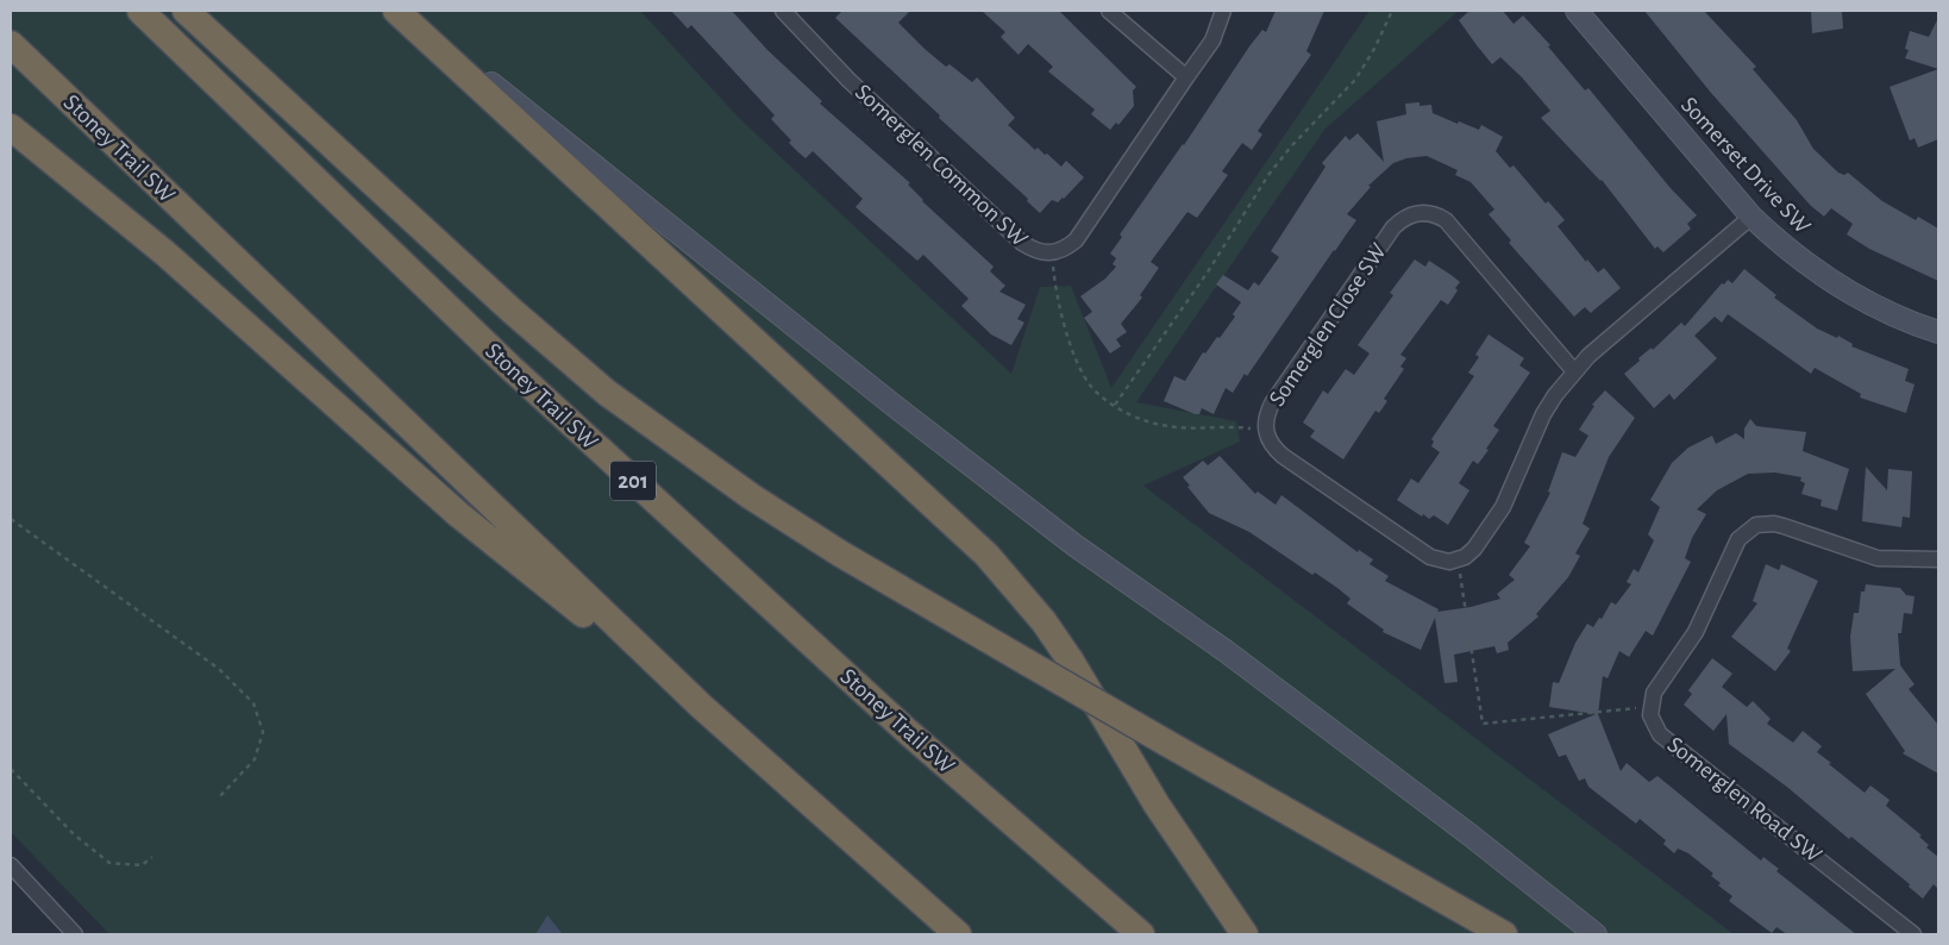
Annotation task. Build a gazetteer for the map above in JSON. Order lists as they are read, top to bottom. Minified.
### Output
{"streets":{"highway":["Stoney Trail SW","201"],"main road":["Somerset Drive SW"],"street":["Somerglen Common SW","Somerglen Close SW","Somerglen Road SW"]}}
